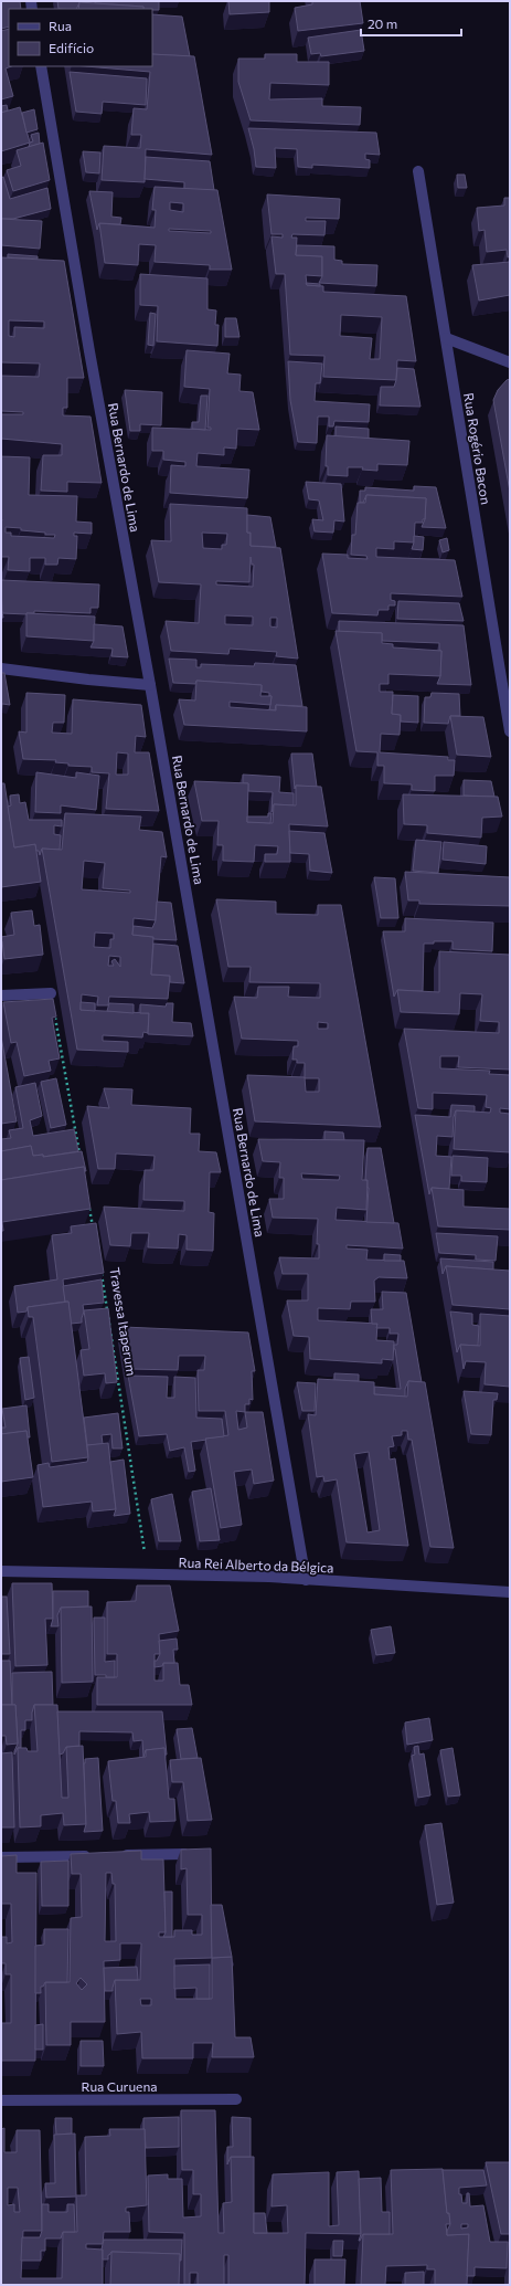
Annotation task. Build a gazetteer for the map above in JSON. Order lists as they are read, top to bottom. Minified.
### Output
{"streets":{"street":["Rua Rogério Bacon","Rua Bernardo de Lima","Rua Rei Alberto da Bélgica","Rua Curuena"],"path":["Travessa Itaperum"]},"crossings":[["Rua Bernardo de Lima","Rua Rei Alberto da Bélgica"],["Travessa Itaperum","Rua Rei Alberto da Bélgica"]],"legend":["Rua","Edifício"],"scale_bar":"20 m"}
